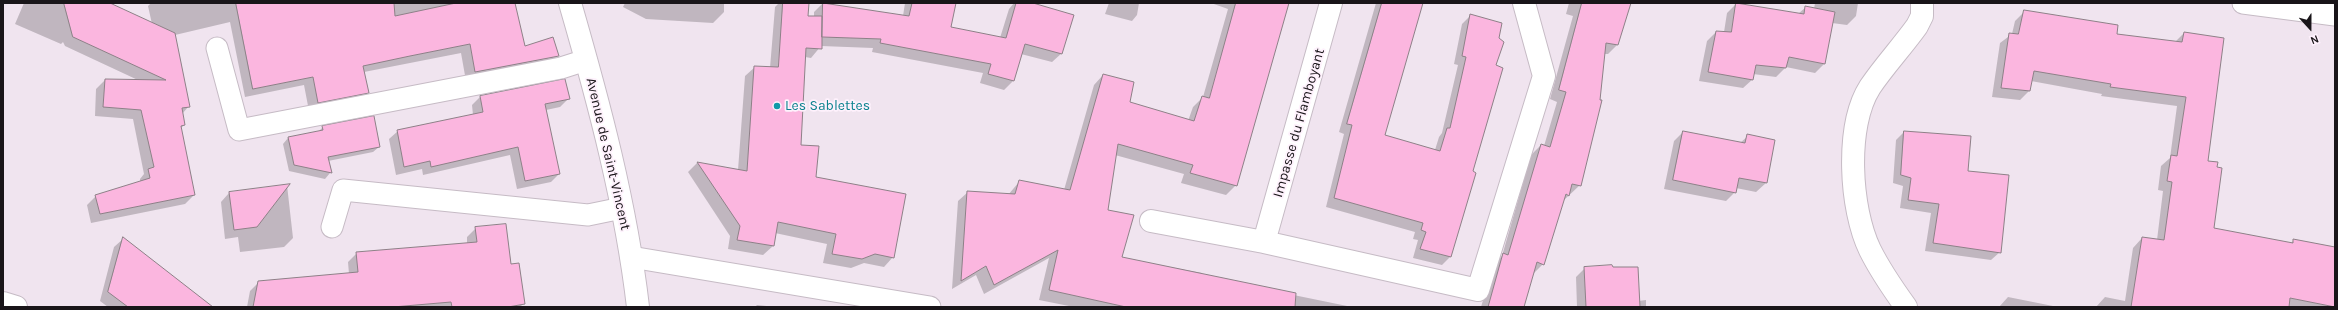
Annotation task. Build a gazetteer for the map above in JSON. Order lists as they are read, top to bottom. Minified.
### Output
{"streets":{"street":["Impasse du Flamboyant","Avenue de Saint-Vincent"]},"places":["Les Sablettes"],"north":"bottom"}
